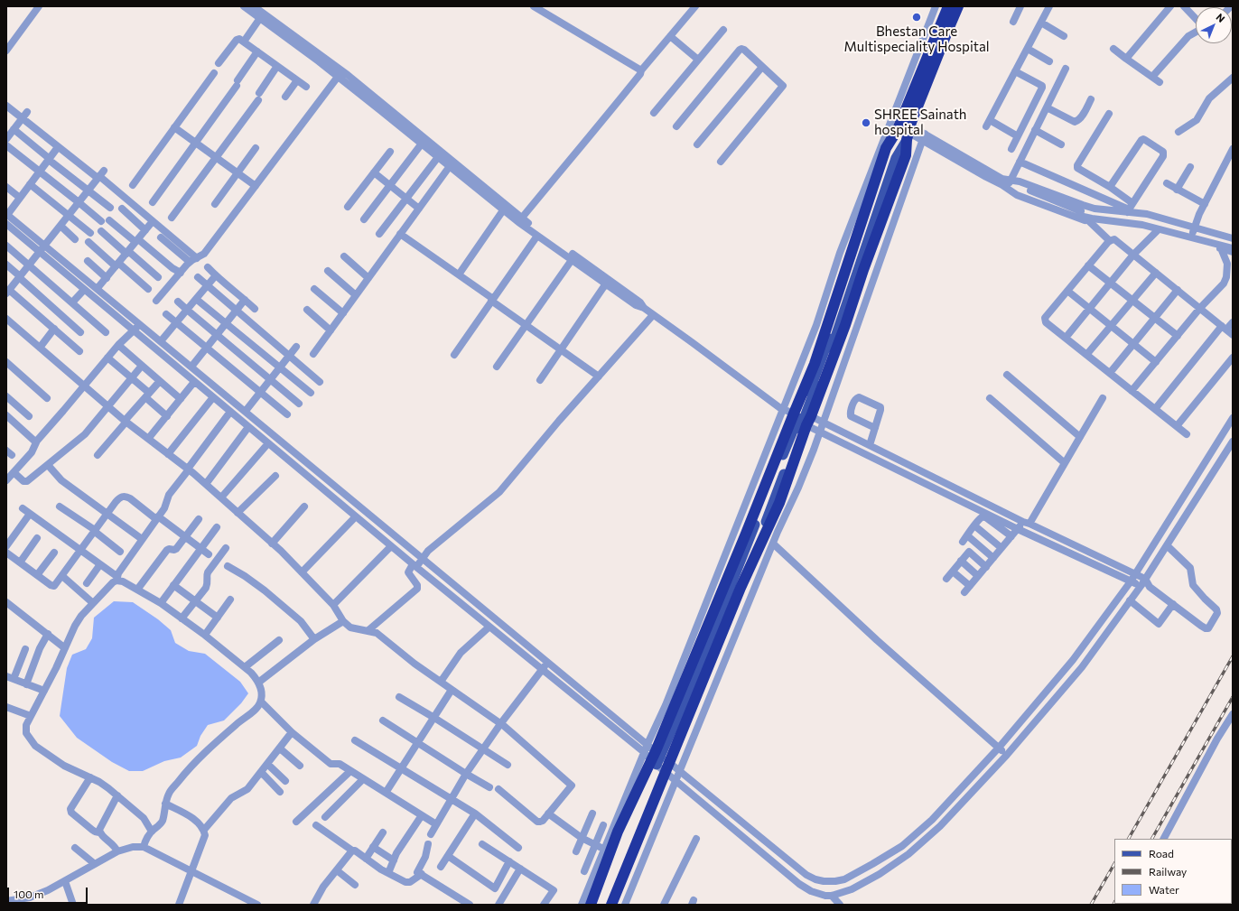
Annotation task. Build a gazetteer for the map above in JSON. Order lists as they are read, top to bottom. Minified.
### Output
{"places":["Bhestan Care Multispeciality Hospital","SHREE Sainath hospital"],"legend":["Road","Railway","Water"],"scale_bar":"100 m","north":"top right"}
